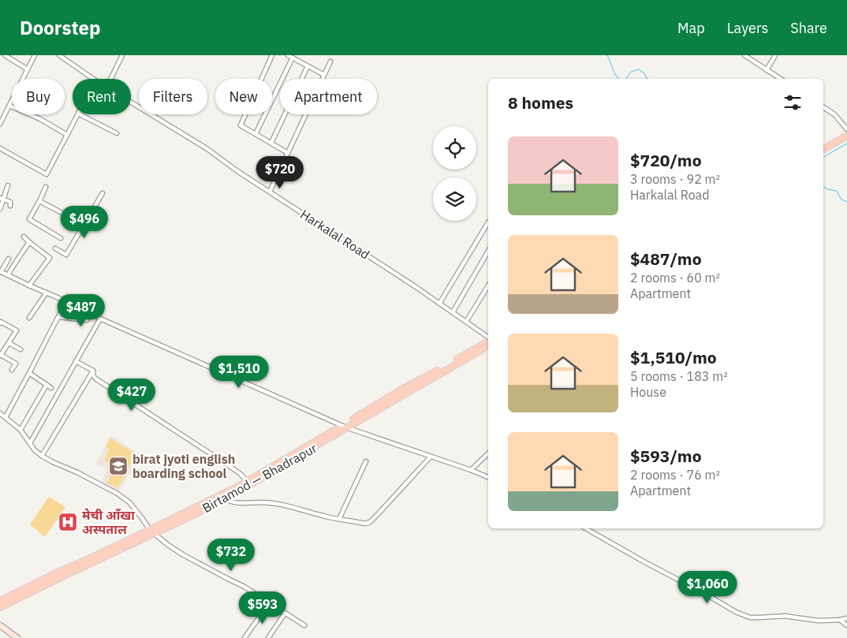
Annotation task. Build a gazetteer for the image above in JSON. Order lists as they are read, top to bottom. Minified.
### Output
{"streets":{"main road":["Birtamod — Bhadrapur"],"street":["Harkalal Road"]},"places":{"school or university":["birat jyoti english boarding school"],"hospital":["मेची आँखा अस्पताल"]},"page":{"header":"Doorstep","nav":["Map","Layers","Share"],"chip":["Buy","Rent","Filters","New","Apartment"],"heading":"8 homes","list":[{"name":"$720/mo","note":"3 rooms · 92 m² · Harkalal Road"},{"name":"$487/mo","note":"2 rooms · 60 m² · Apartment"},{"name":"$1,510/mo","note":"5 rooms · 183 m² · House"},{"name":"$593/mo","note":"2 rooms · 76 m² · Apartment"}],"price":["$720","$496","$487","$1,510","$427","$732","$1,060","$593"]}}
